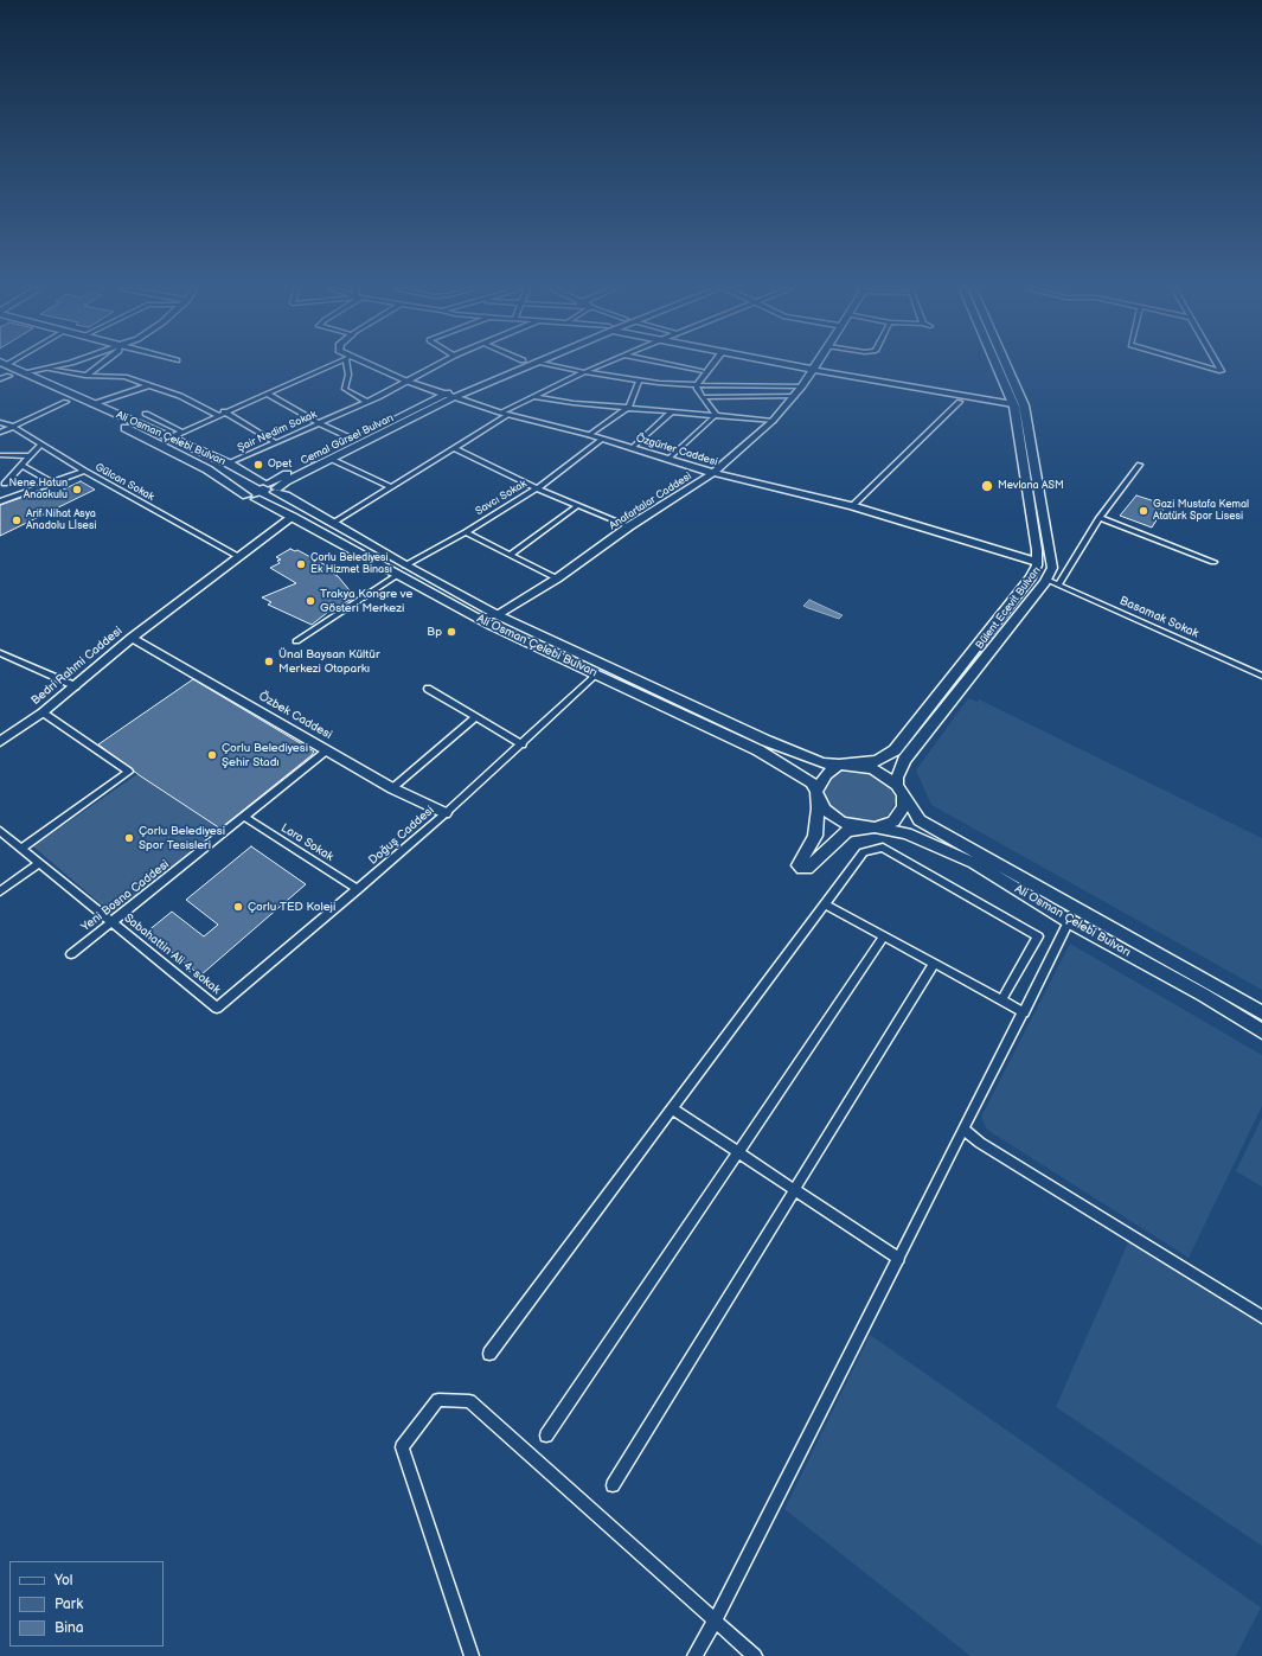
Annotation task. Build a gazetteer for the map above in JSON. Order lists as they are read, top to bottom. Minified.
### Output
{"streets":{"main road":["Ali Osman Çelebi Bulvarı","Bülent Ecevit Bulvarı"],"street":["Şair Nedim Sokak","Cemal Gürsel Bulvarı","Özgürler Caddesi","Gülcan Sokak","Savcı Sokak","Anafartalar Caddesi","Basamak Sokak","Bedri Rahmi Caddesi","Özbek Caddesi","Doğuş Caddesi","Lara Sokak","Yeni Bosna Caddesi","Sabahattin Ali 4. sokak"]},"crossings":[["Şair Nedim Sokak","Ali Osman Çelebi Bulvarı"],["Şair Nedim Sokak","Özgürler Caddesi"],["Ali Osman Çelebi Bulvarı","Cemal Gürsel Bulvarı"],["Ali Osman Çelebi Bulvarı","Savcı Sokak"],["Ali Osman Çelebi Bulvarı","Anafartalar Caddesi"],["Ali Osman Çelebi Bulvarı","Bülent Ecevit Bulvarı"],["Ali Osman Çelebi Bulvarı","Bedri Rahmi Caddesi"],["Ali Osman Çelebi Bulvarı","Doğuş Caddesi"],["Cemal Gürsel Bulvarı","Özgürler Caddesi"],["Özgürler Caddesi","Savcı Sokak"],["Özgürler Caddesi","Anafartalar Caddesi"],["Gülcan Sokak","Bedri Rahmi Caddesi"],["Bülent Ecevit Bulvarı","Basamak Sokak"],["Bedri Rahmi Caddesi","Özbek Caddesi"],["Özbek Caddesi","Doğuş Caddesi"],["Özbek Caddesi","Yeni Bosna Caddesi"],["Doğuş Caddesi","Lara Sokak"],["Doğuş Caddesi","Sabahattin Ali 4. sokak"],["Lara Sokak","Yeni Bosna Caddesi"],["Yeni Bosna Caddesi","Sabahattin Ali 4. sokak"]],"places":["Opet","Mevlana ASM","Nene Hatun Anaokulu","Gazi Mustafa Kemal Atatürk Spor Lisesi","Arif Nihat Asya Anadolu Lİsesi","Çorlu Belediyesi Ek Hizmet Binası","Trakya Kongre ve Gösteri Merkezi","Bp","Ünal Baysan Kültür Merkezi Otoparkı","Çorlu Belediyesi Şehir Stadı","Çorlu Belediyesi Spor Tesisleri","Çorlu TED Koleji"],"legend":["Yol","Park","Bina"]}
